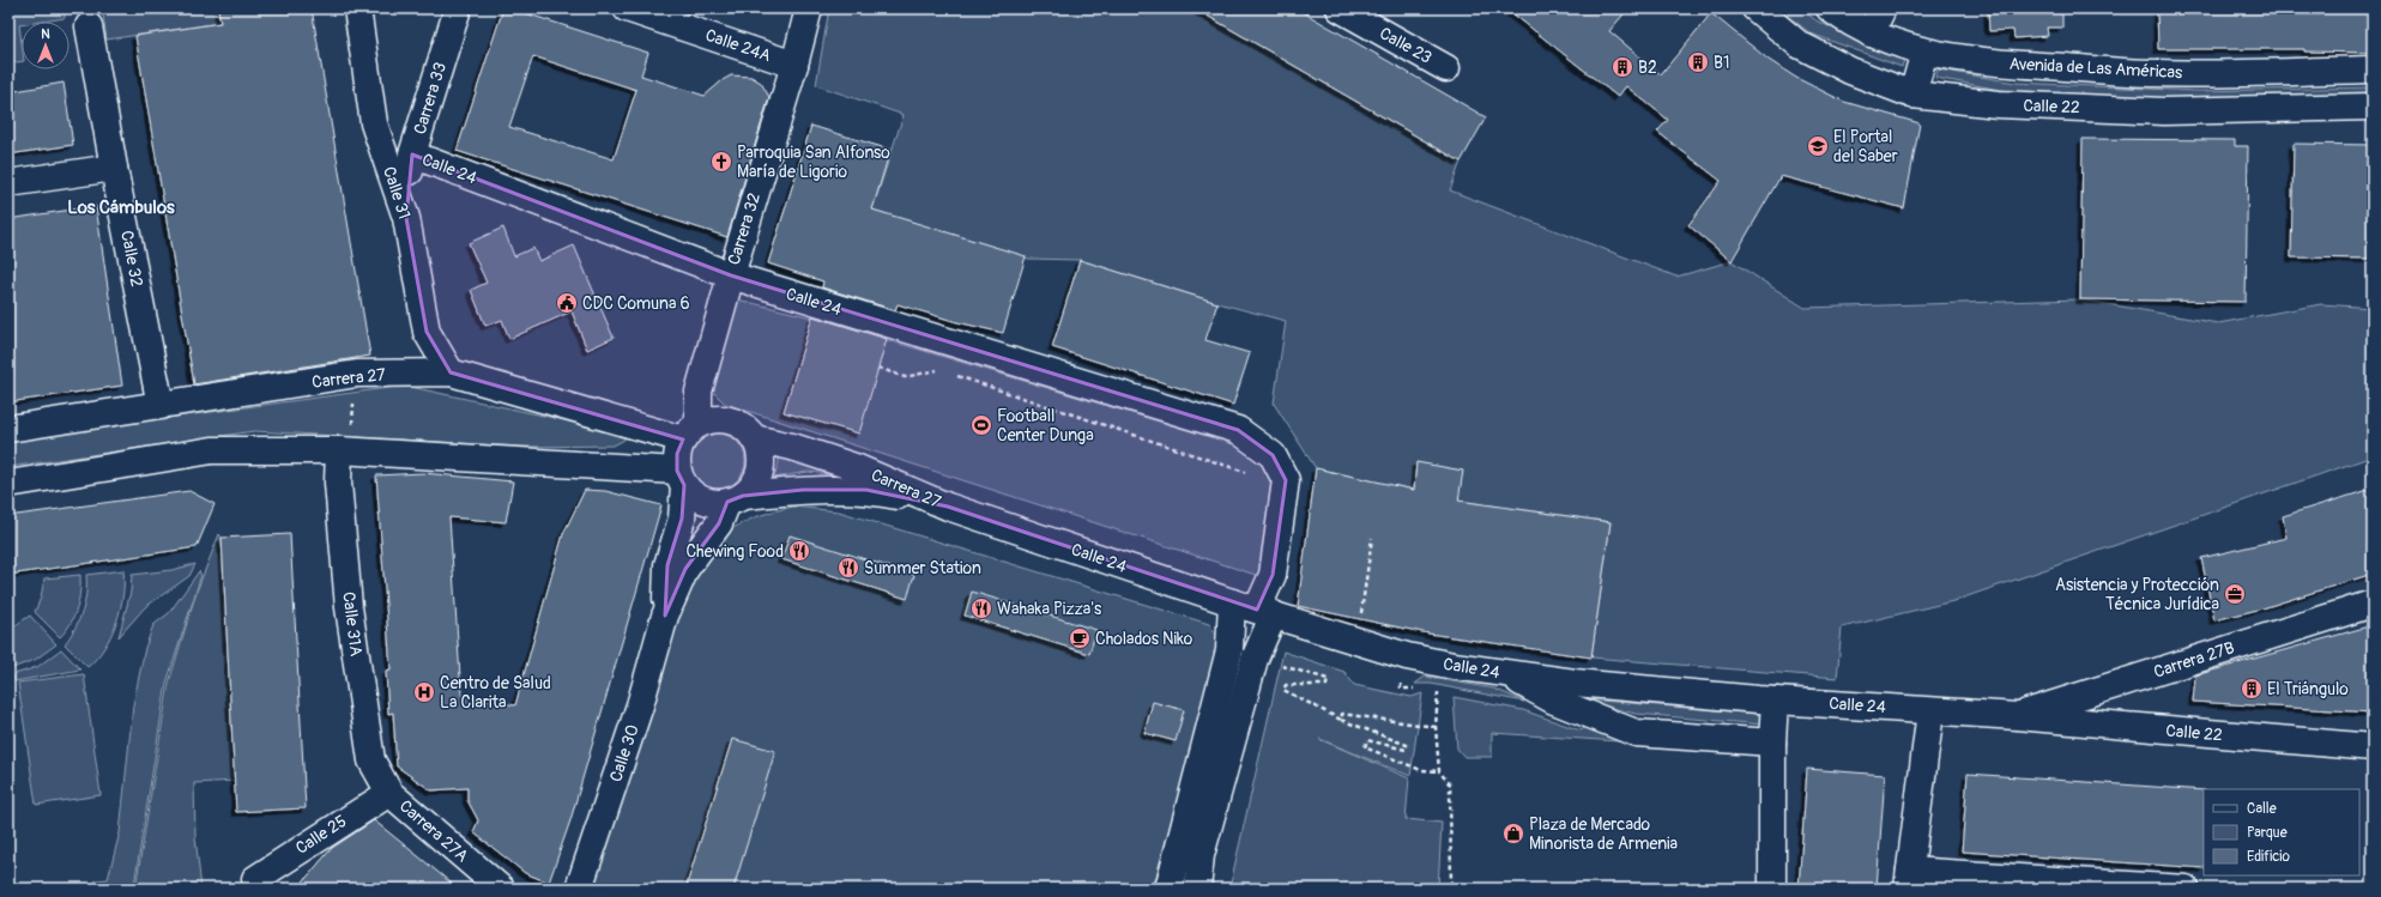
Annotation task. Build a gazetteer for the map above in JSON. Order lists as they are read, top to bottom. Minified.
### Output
{"streets":{"street":["Calle 24A","Calle 23","Avenida de Las Américas","Carrera 33","Calle 22","Calle 24","Calle 31","Carrera 32","Calle 32","Carrera 27","Calle 31A","Carrera 27B","Calle 30","Carrera 27A","Calle 25"]},"crossings":[["Calle 24A","Carrera 32"],["Carrera 33","Calle 24"],["Carrera 33","Calle 31"],["Calle 22","Calle 24"],["Calle 22","Carrera 27B"],["Calle 24","Carrera 32"],["Calle 24","Carrera 27"],["Calle 24","Carrera 27B"],["Calle 31","Carrera 27"],["Carrera 32","Carrera 27"],["Carrera 32","Calle 30"],["Calle 32","Carrera 27"],["Carrera 27","Calle 30"],["Calle 31A","Carrera 27A"],["Calle 31A","Calle 25"],["Carrera 27A","Calle 25"]],"districts":["Los Cámbulos"],"places":{"building":["B1","B2","El Triángulo"],"school or university":["El Portal del Saber"],"church":["Parroquia San Alfonso María de Ligorio"],"public building":["CDC Comuna 6"],"sports":["Football Center Dunga"],"restaurant":["Chewing Food","Summer Station","Wahaka Pizza's"],"office":["Asistencia y Protección Técnica Jurídica"],"cafe":["Cholados Niko"],"hospital":["Centro de Salud La Clarita"],"shop":["Plaza de Mercado Minorista de Armenia"]},"legend":["Calle","Parque","Edificio"],"north":"top"}
